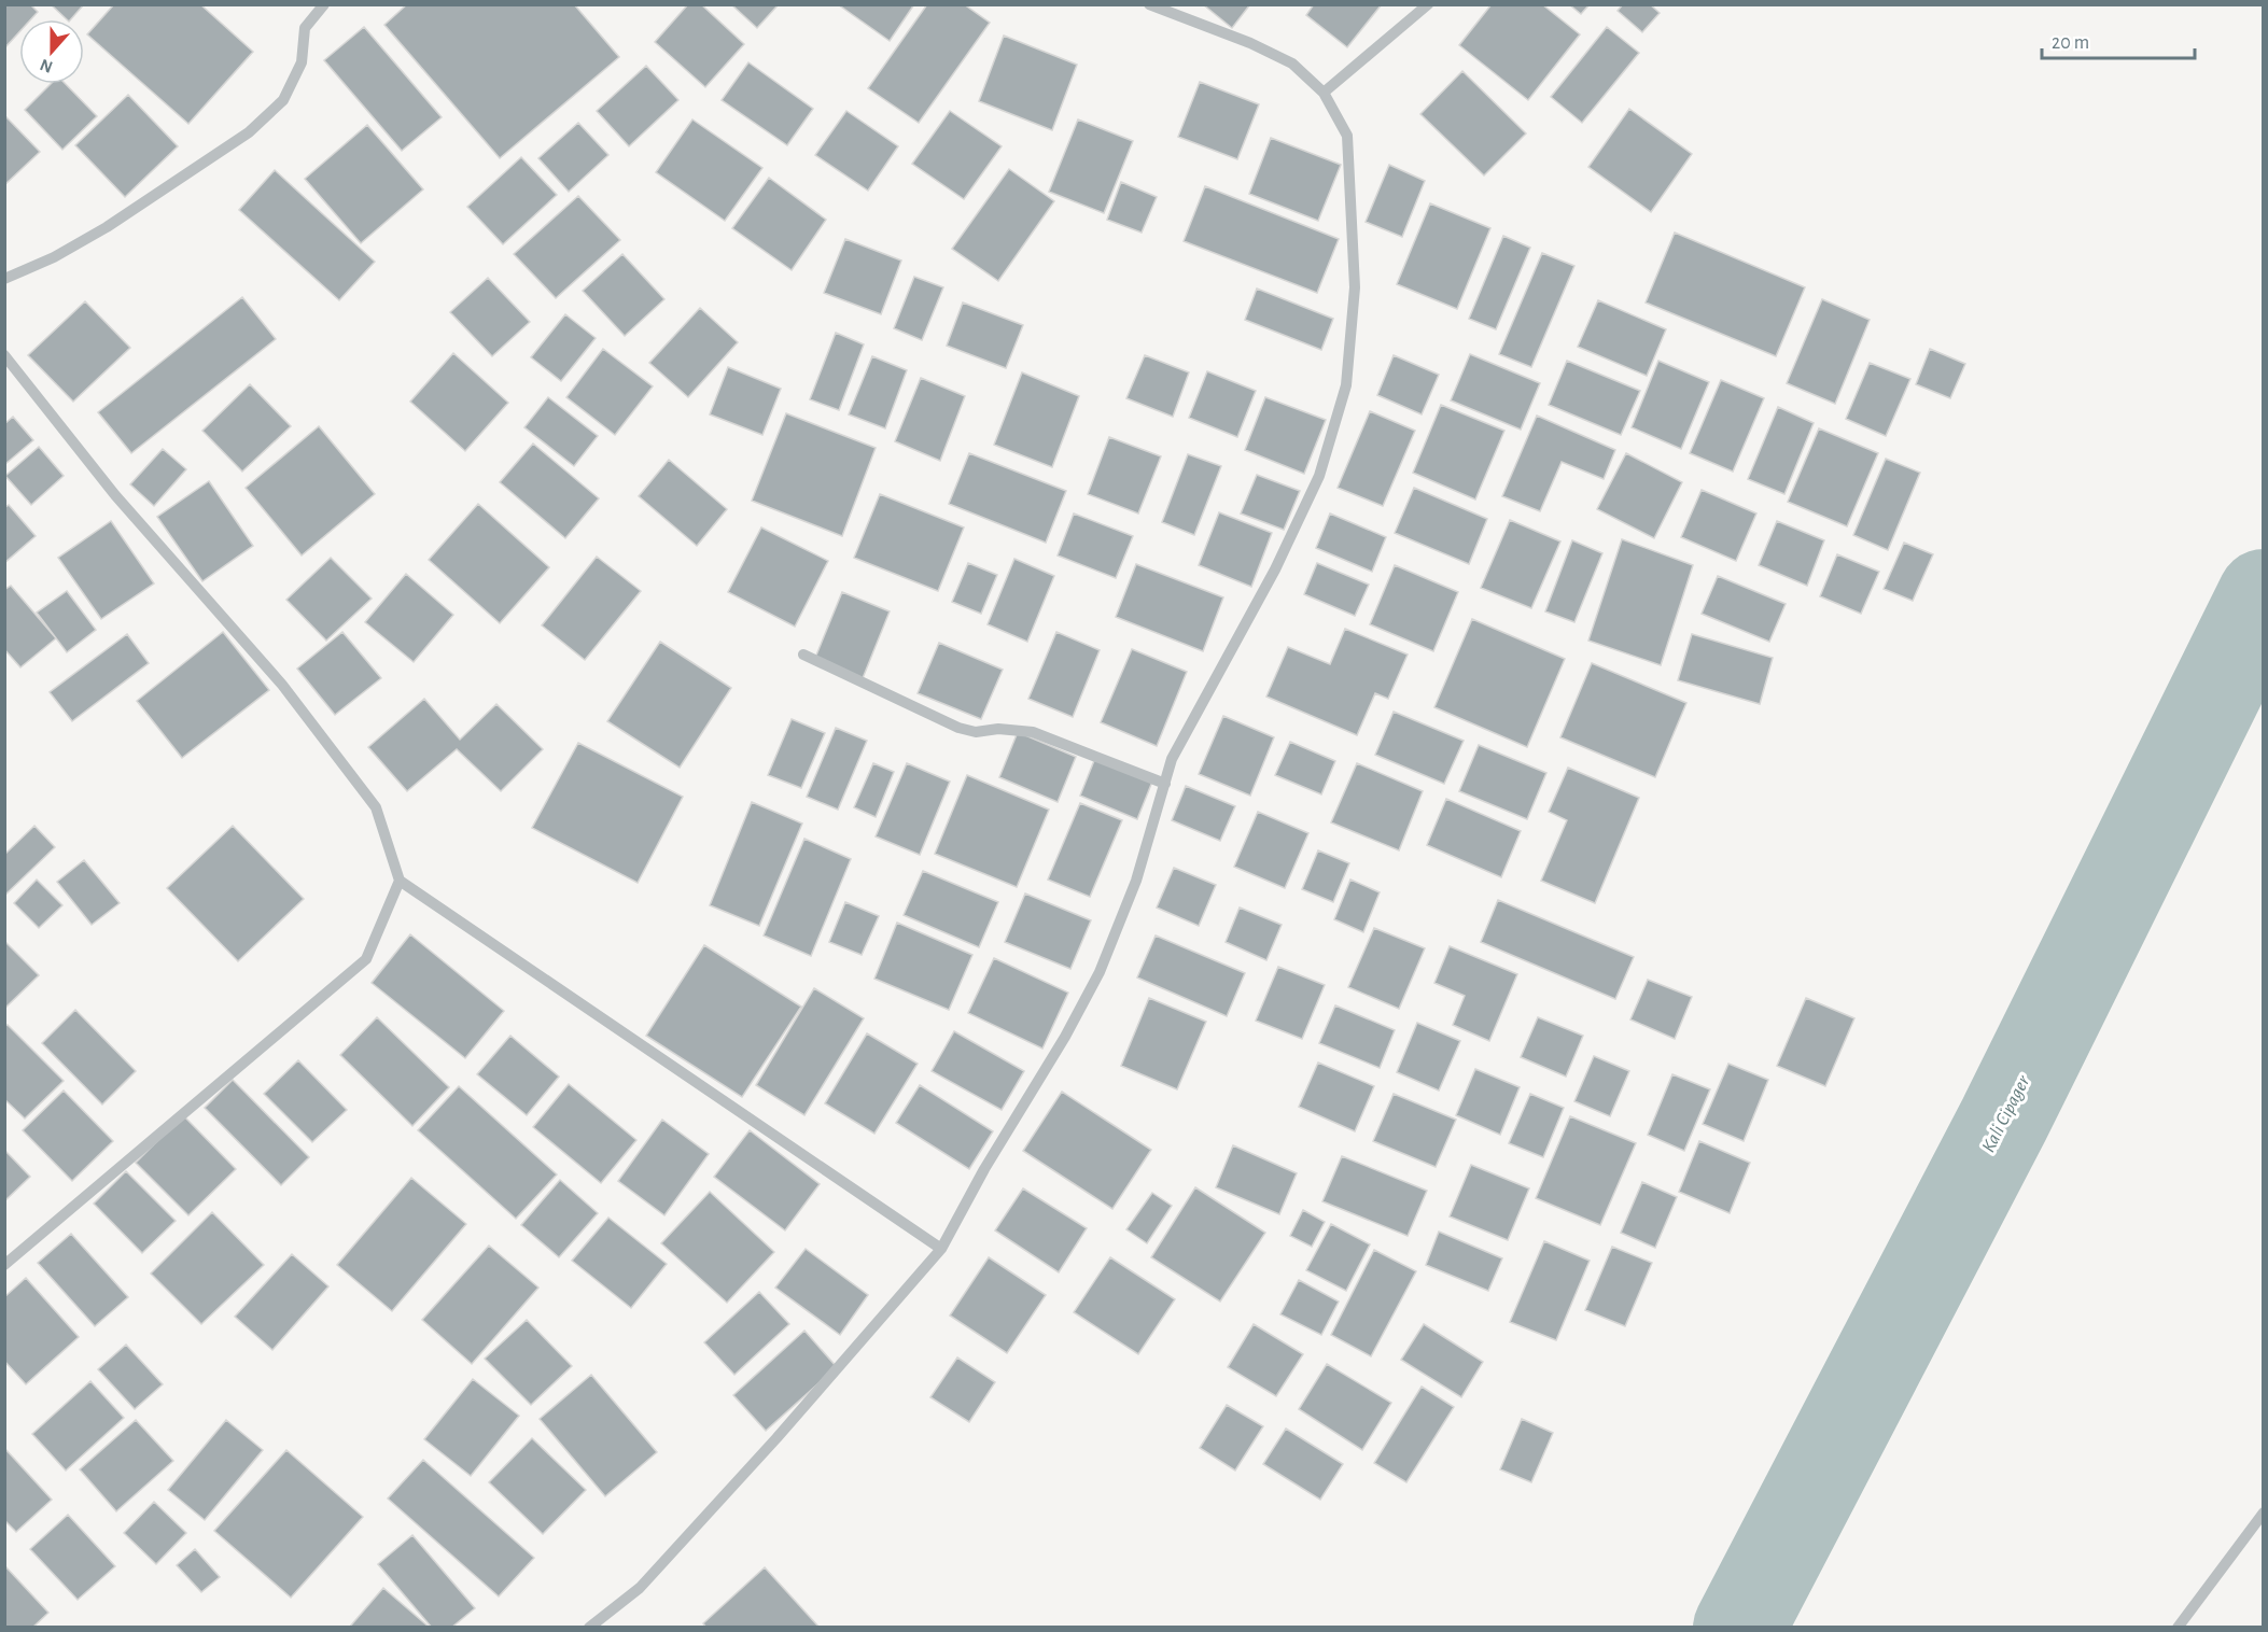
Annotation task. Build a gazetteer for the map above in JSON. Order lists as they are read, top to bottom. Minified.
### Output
{"water":["Kali Cipager"],"scale_bar":"20 m","north":"bottom"}
